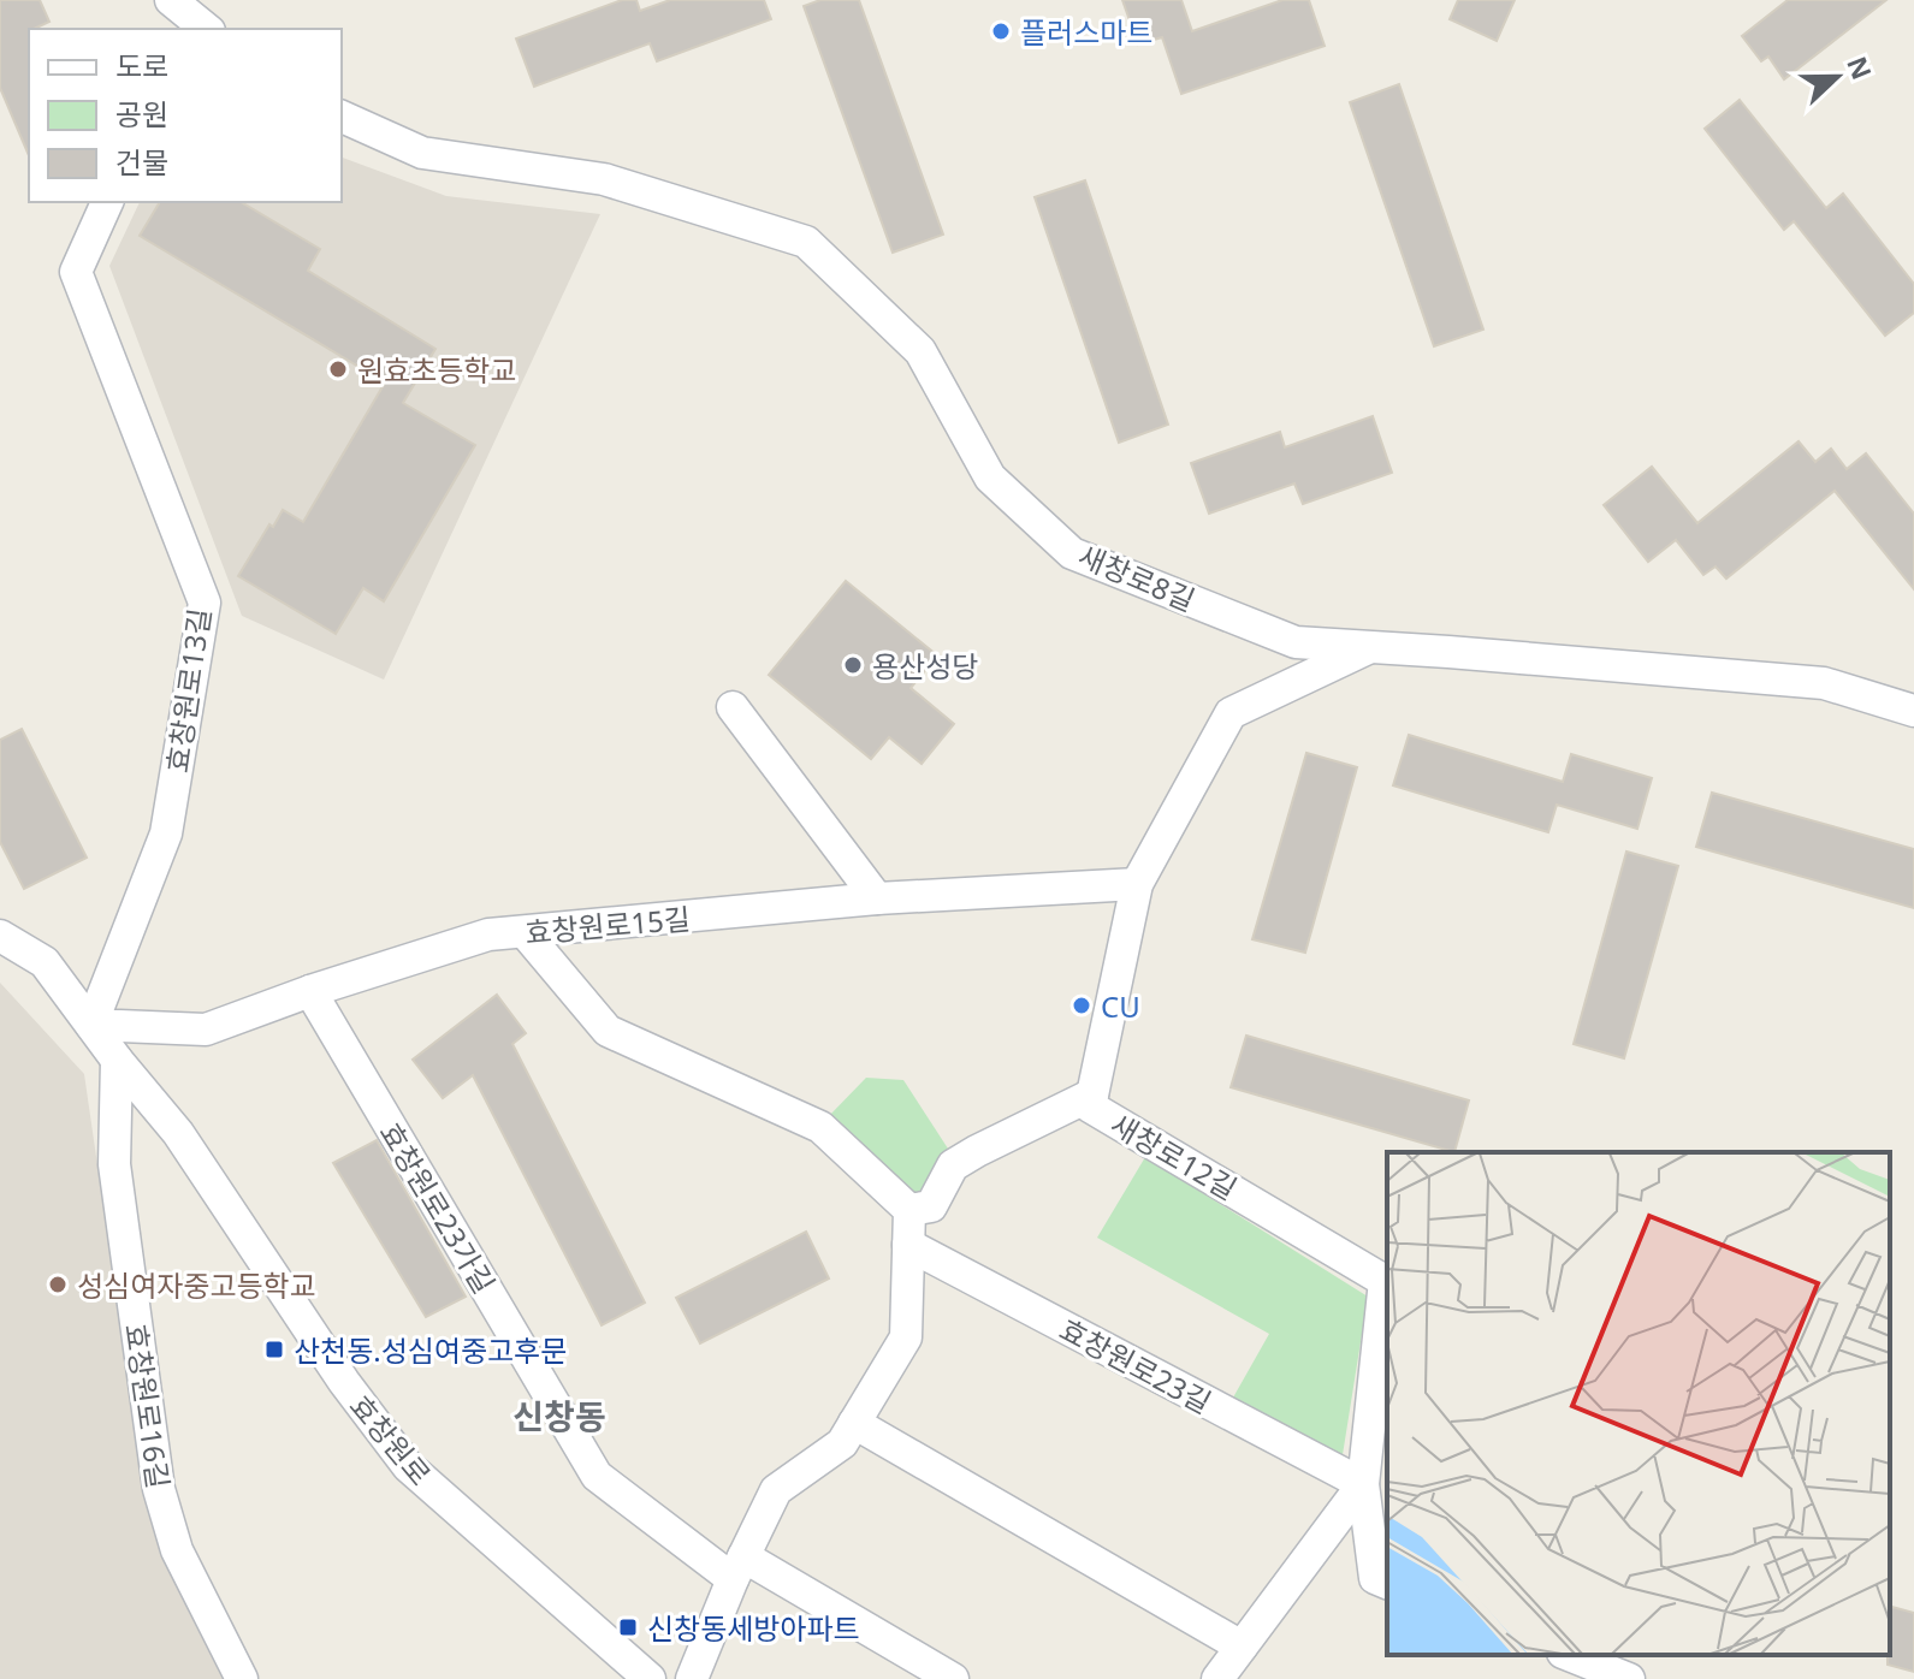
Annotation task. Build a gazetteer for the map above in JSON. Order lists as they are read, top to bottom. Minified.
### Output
{"streets":{"street":["새창로8길","효창원로13길","효창원로15길","새창로12길","효창원로23가길","효창원로23길","효창원로16길","효창원로"]},"crossings":[["새창로8길","새창로12길"],["효창원로13길","효창원로15길"],["효창원로13길","효창원로"],["효창원로15길","새창로12길"],["효창원로15길","효창원로23가길"],["효창원로15길","효창원로"],["새창로12길","효창원로23길"],["효창원로16길","효창원로"]],"districts":["신창동"],"places":{"other":["플러스마트","원효초등학교","용산성당","CU","성심여자중고등학교"],"transit":["산천동.성심여중고후문","신창동세방아파트"]},"legend":["도로","공원","건물"],"north":"right"}
